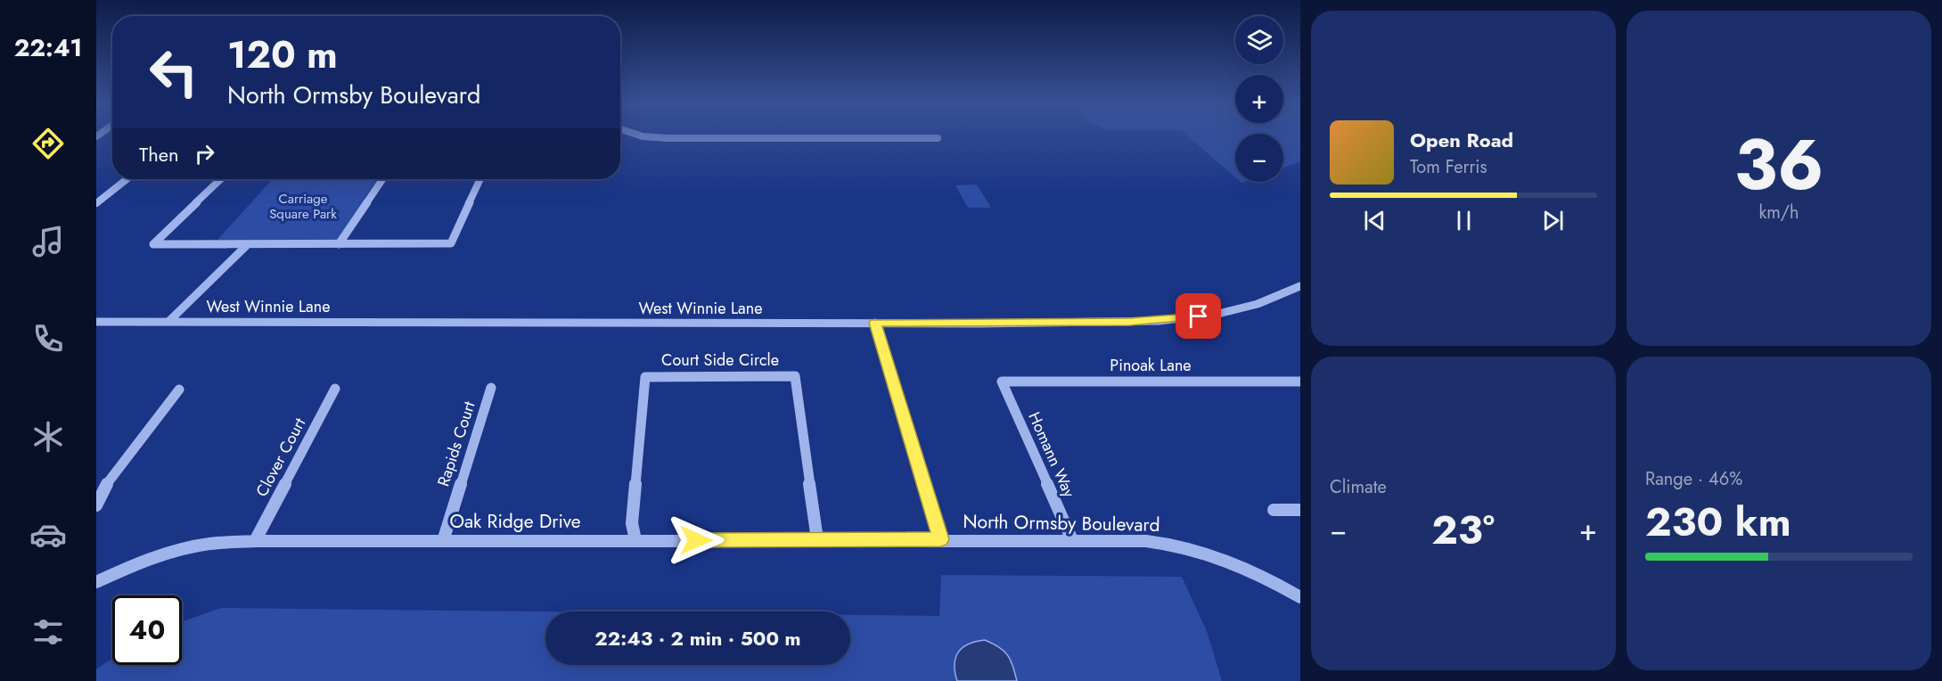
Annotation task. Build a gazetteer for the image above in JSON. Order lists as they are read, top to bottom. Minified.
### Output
{"streets":{"street":["West Winnie Lane","Court Side Circle","Pinoak Lane","Rapids Court","Homann Way","Clover Court","Oak Ridge Drive","North Ormsby Boulevard"]},"crossings":[["West Winnie Lane","North Ormsby Boulevard"],["Court Side Circle","Oak Ridge Drive"],["Pinoak Lane","Homann Way"],["Rapids Court","Oak Ridge Drive"],["Homann Way","North Ormsby Boulevard"],["Clover Court","Oak Ridge Drive"],["Oak Ridge Drive","North Ormsby Boulevard"]],"parks":["Carriage Square Park"],"page":{"tabs":"22:41","tile":[["36","km/h"],"Climate",["Range · 46%","230 km"]],"map_buttons":["+","−"],"turn":["120 m","North Ormsby Boulevard"],"song":["Open Road","Tom Ferris"],"then":"Then","heat":["−","23°","+"],"limit":"40","trip":"22:43 · 2 min · 500 m"}}
